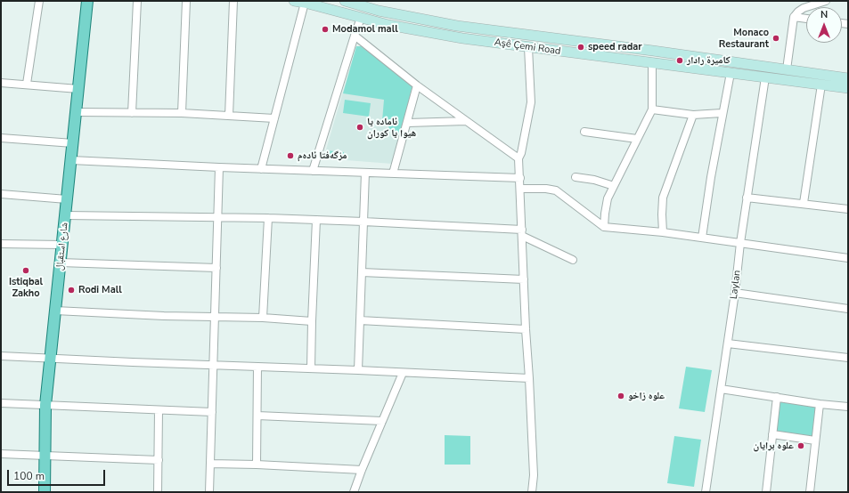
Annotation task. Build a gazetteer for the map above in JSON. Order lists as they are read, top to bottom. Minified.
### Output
{"streets":{"main road":["Aşê Çemi Road","شارع استقبال"],"street":["Laylan"]},"crossings":[["Aşê Çemi Road","Laylan"]],"places":["Modamol mall","Monaco Restaurant","speed radar","كاميرة رادار","ئاماده یا هیوا یا کوران","مزگەفتا ئادەم","Istiqbal Zakho","Rodi Mall","علوه زاخو","علوه برايان"],"scale_bar":"100 m","north":"top"}
